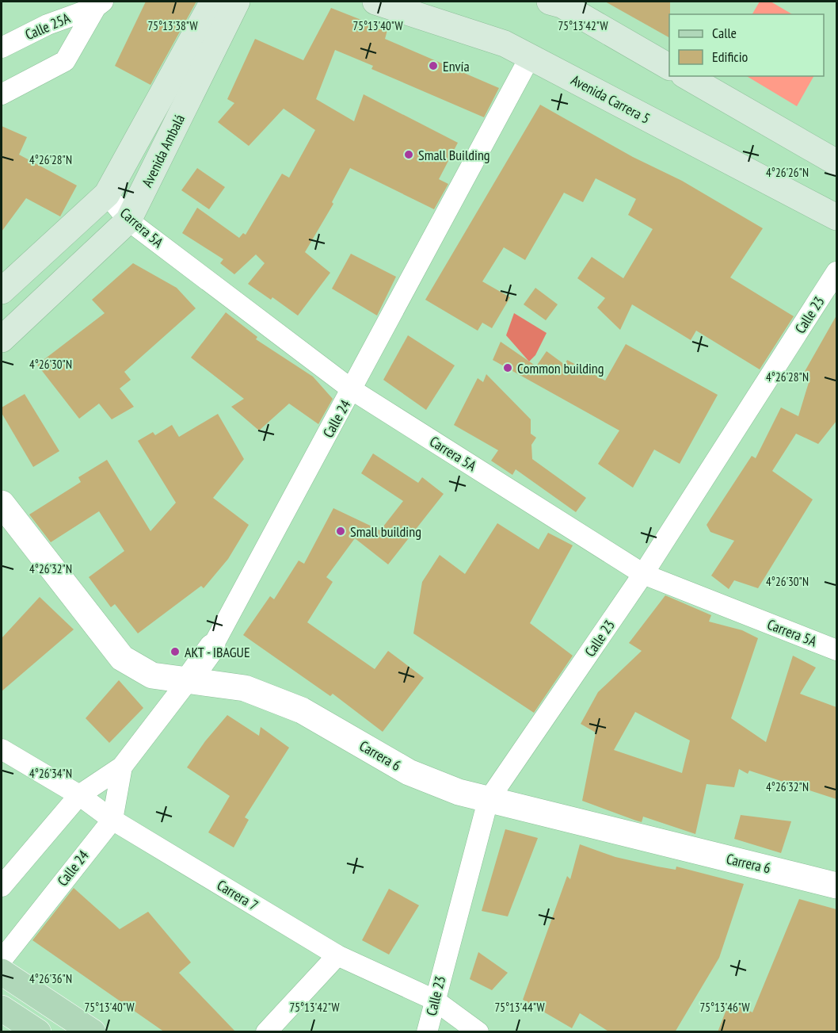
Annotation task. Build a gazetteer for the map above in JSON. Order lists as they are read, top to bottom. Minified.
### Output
{"streets":{"main road":["Avenida Carrera 5","Avenida Ambalá"],"street":["Calle 25A","Carrera 5A","Calle 23","Calle 24","Carrera 6","Carrera 7"]},"crossings":[["Avenida Carrera 5","Calle 24"],["Avenida Ambalá","Carrera 5A"],["Carrera 5A","Calle 23"],["Carrera 5A","Calle 24"],["Calle 23","Carrera 6"],["Calle 23","Carrera 7"],["Calle 24","Carrera 6"],["Calle 24","Carrera 7"]],"places":["Envía","Small Building","Common building","Small building","AKT - IBAGUE"],"legend":["Calle","Edificio"],"coordinates":["75°13'38\"W","75°13'40\"W","75°13'42\"W","4°26'28\"N","4°26'26\"N","4°26'30\"N","4°26'32\"N","4°26'34\"N","4°26'36\"N","75°13'44\"W","75°13'46\"W"]}
